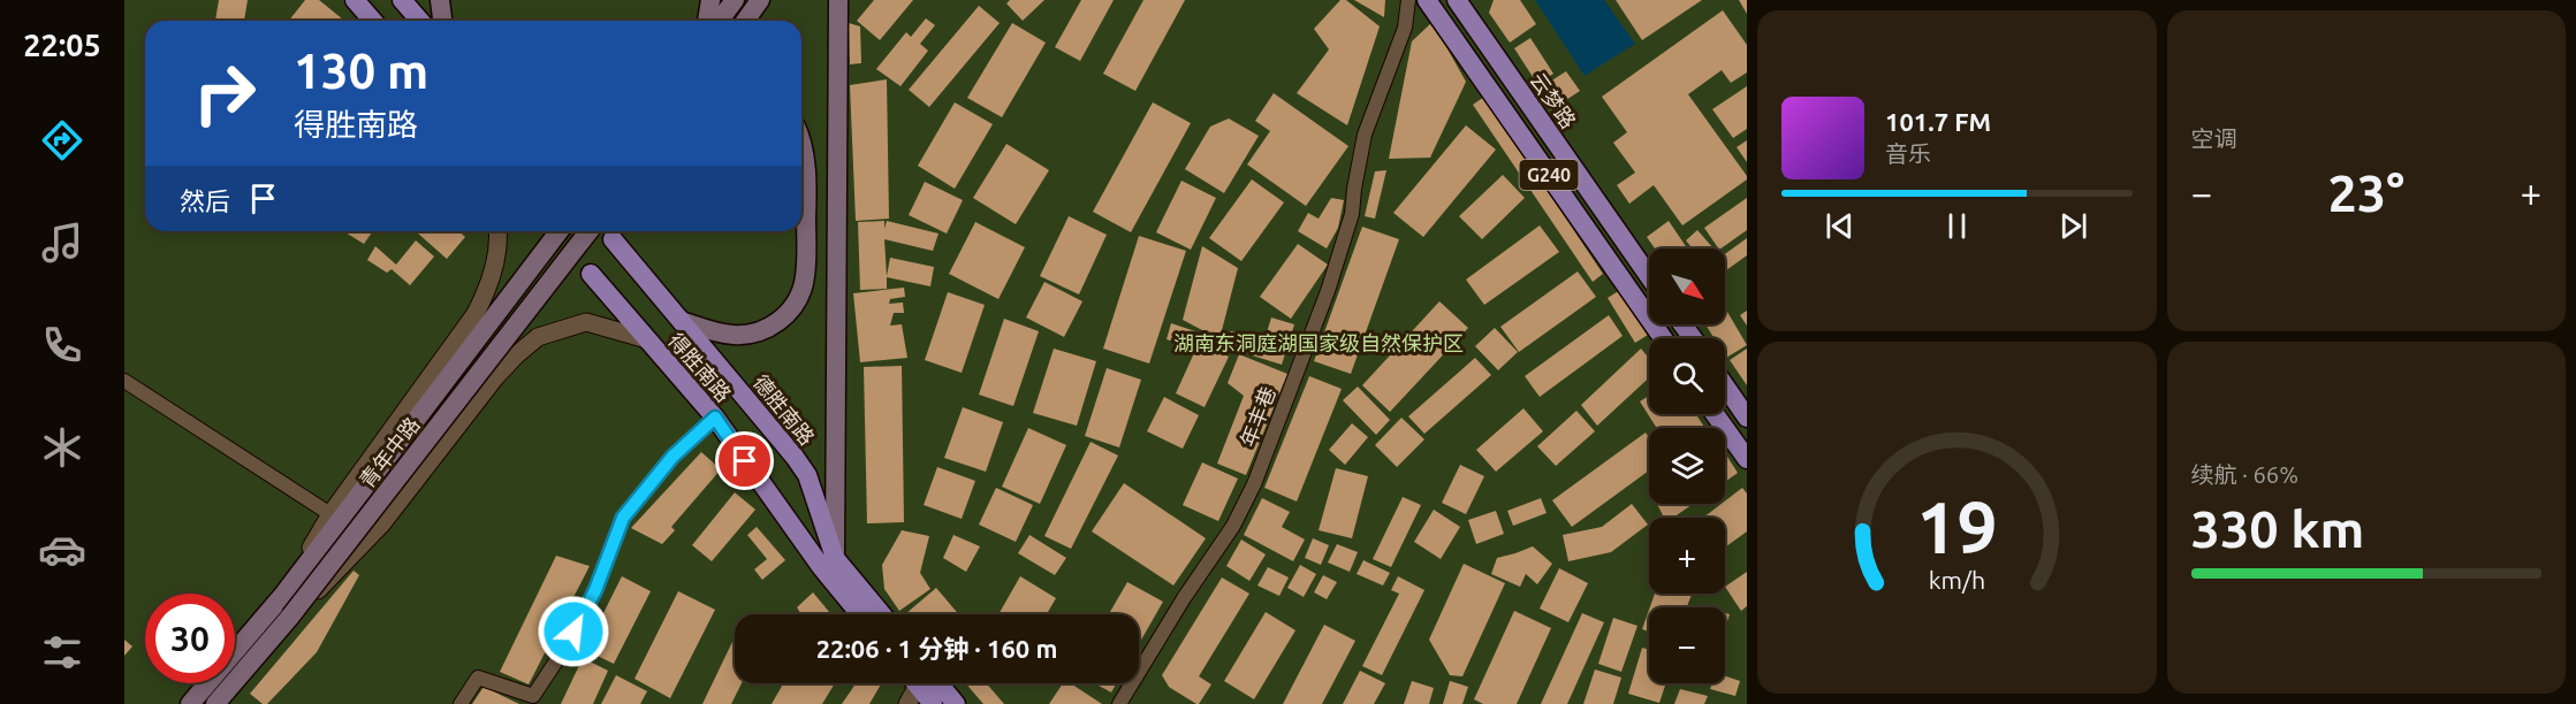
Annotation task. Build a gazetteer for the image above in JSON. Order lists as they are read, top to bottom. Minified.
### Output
{"streets":{"main road":["云梦路","G240","得胜南路","德胜南路","青年中路"],"street":["年丰巷"]},"parks":["湖南东洞庭湖国家级自然保护区"],"north":"bottom right","page":{"tabs":"22:05","tile":["空调",["续航 · 66%","330 km"]],"turn":["130 m","得胜南路"],"song":["101.7 FM","音乐"],"heat":["−","23°","+"],"then":"然后","map_buttons":["+","−"],"limit":"30","trip":"22:06 · 1 分钟 · 160 m","gauge":["19","km/h"]}}
